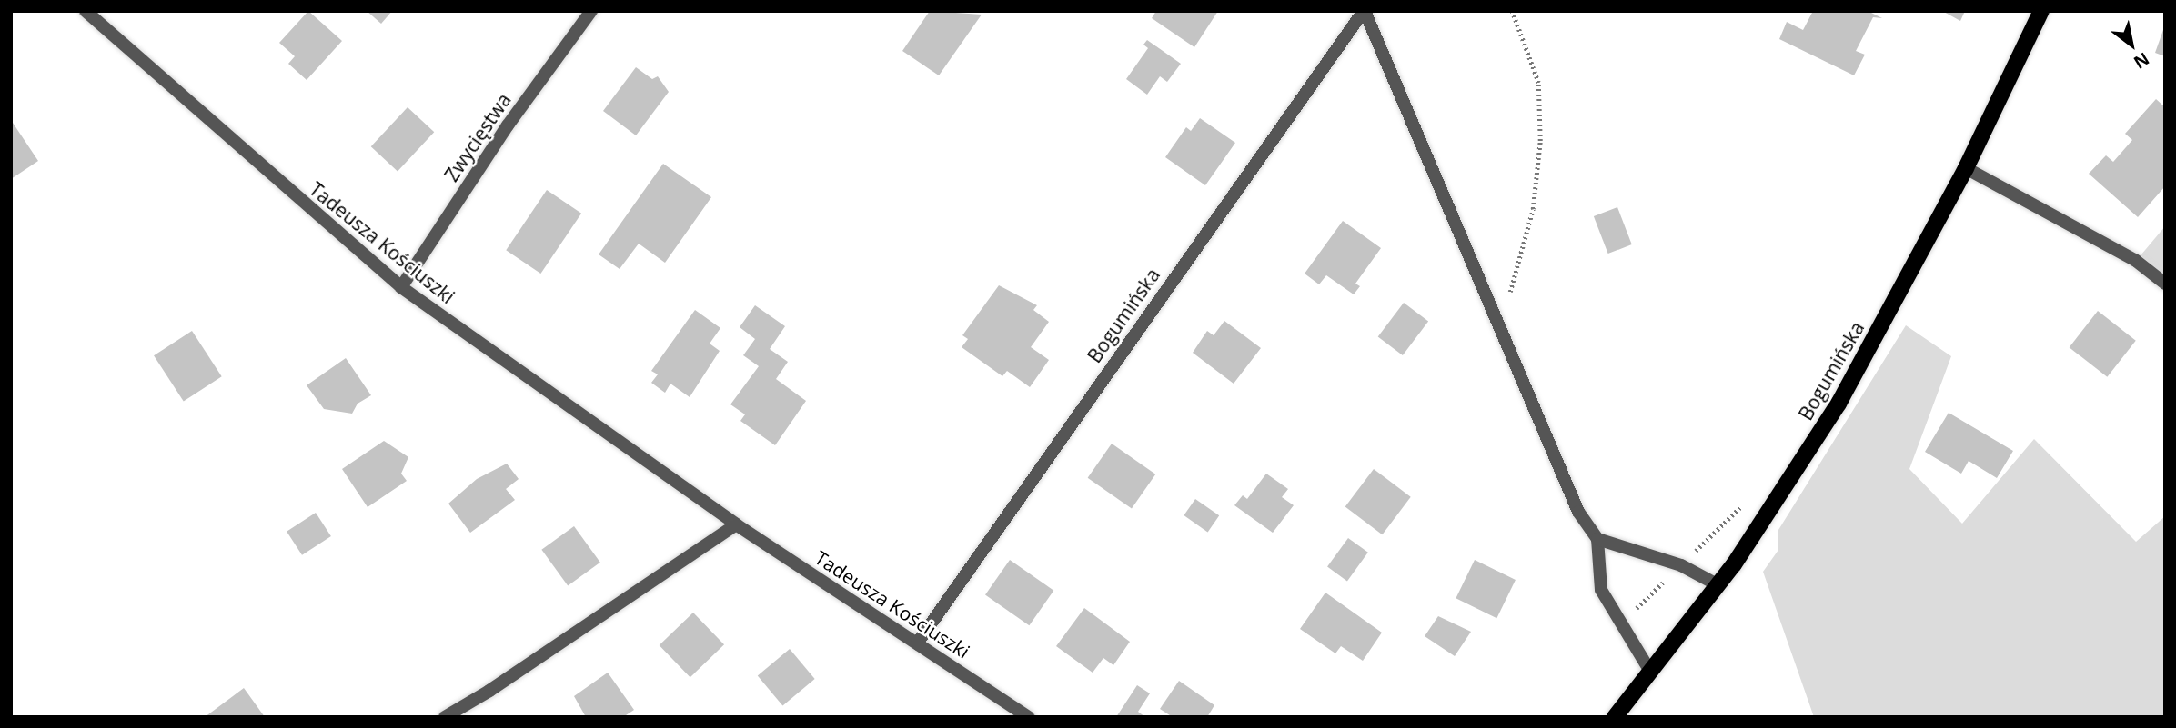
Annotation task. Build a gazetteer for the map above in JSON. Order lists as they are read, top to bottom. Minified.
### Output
{"streets":{"main road":["Bogumińska"],"street":["Zwycięstwa","Tadeusza Kościuszki"]},"crossings":[["Zwycięstwa","Tadeusza Kościuszki"],["Tadeusza Kościuszki","Bogumińska"]],"north":"bottom right"}
